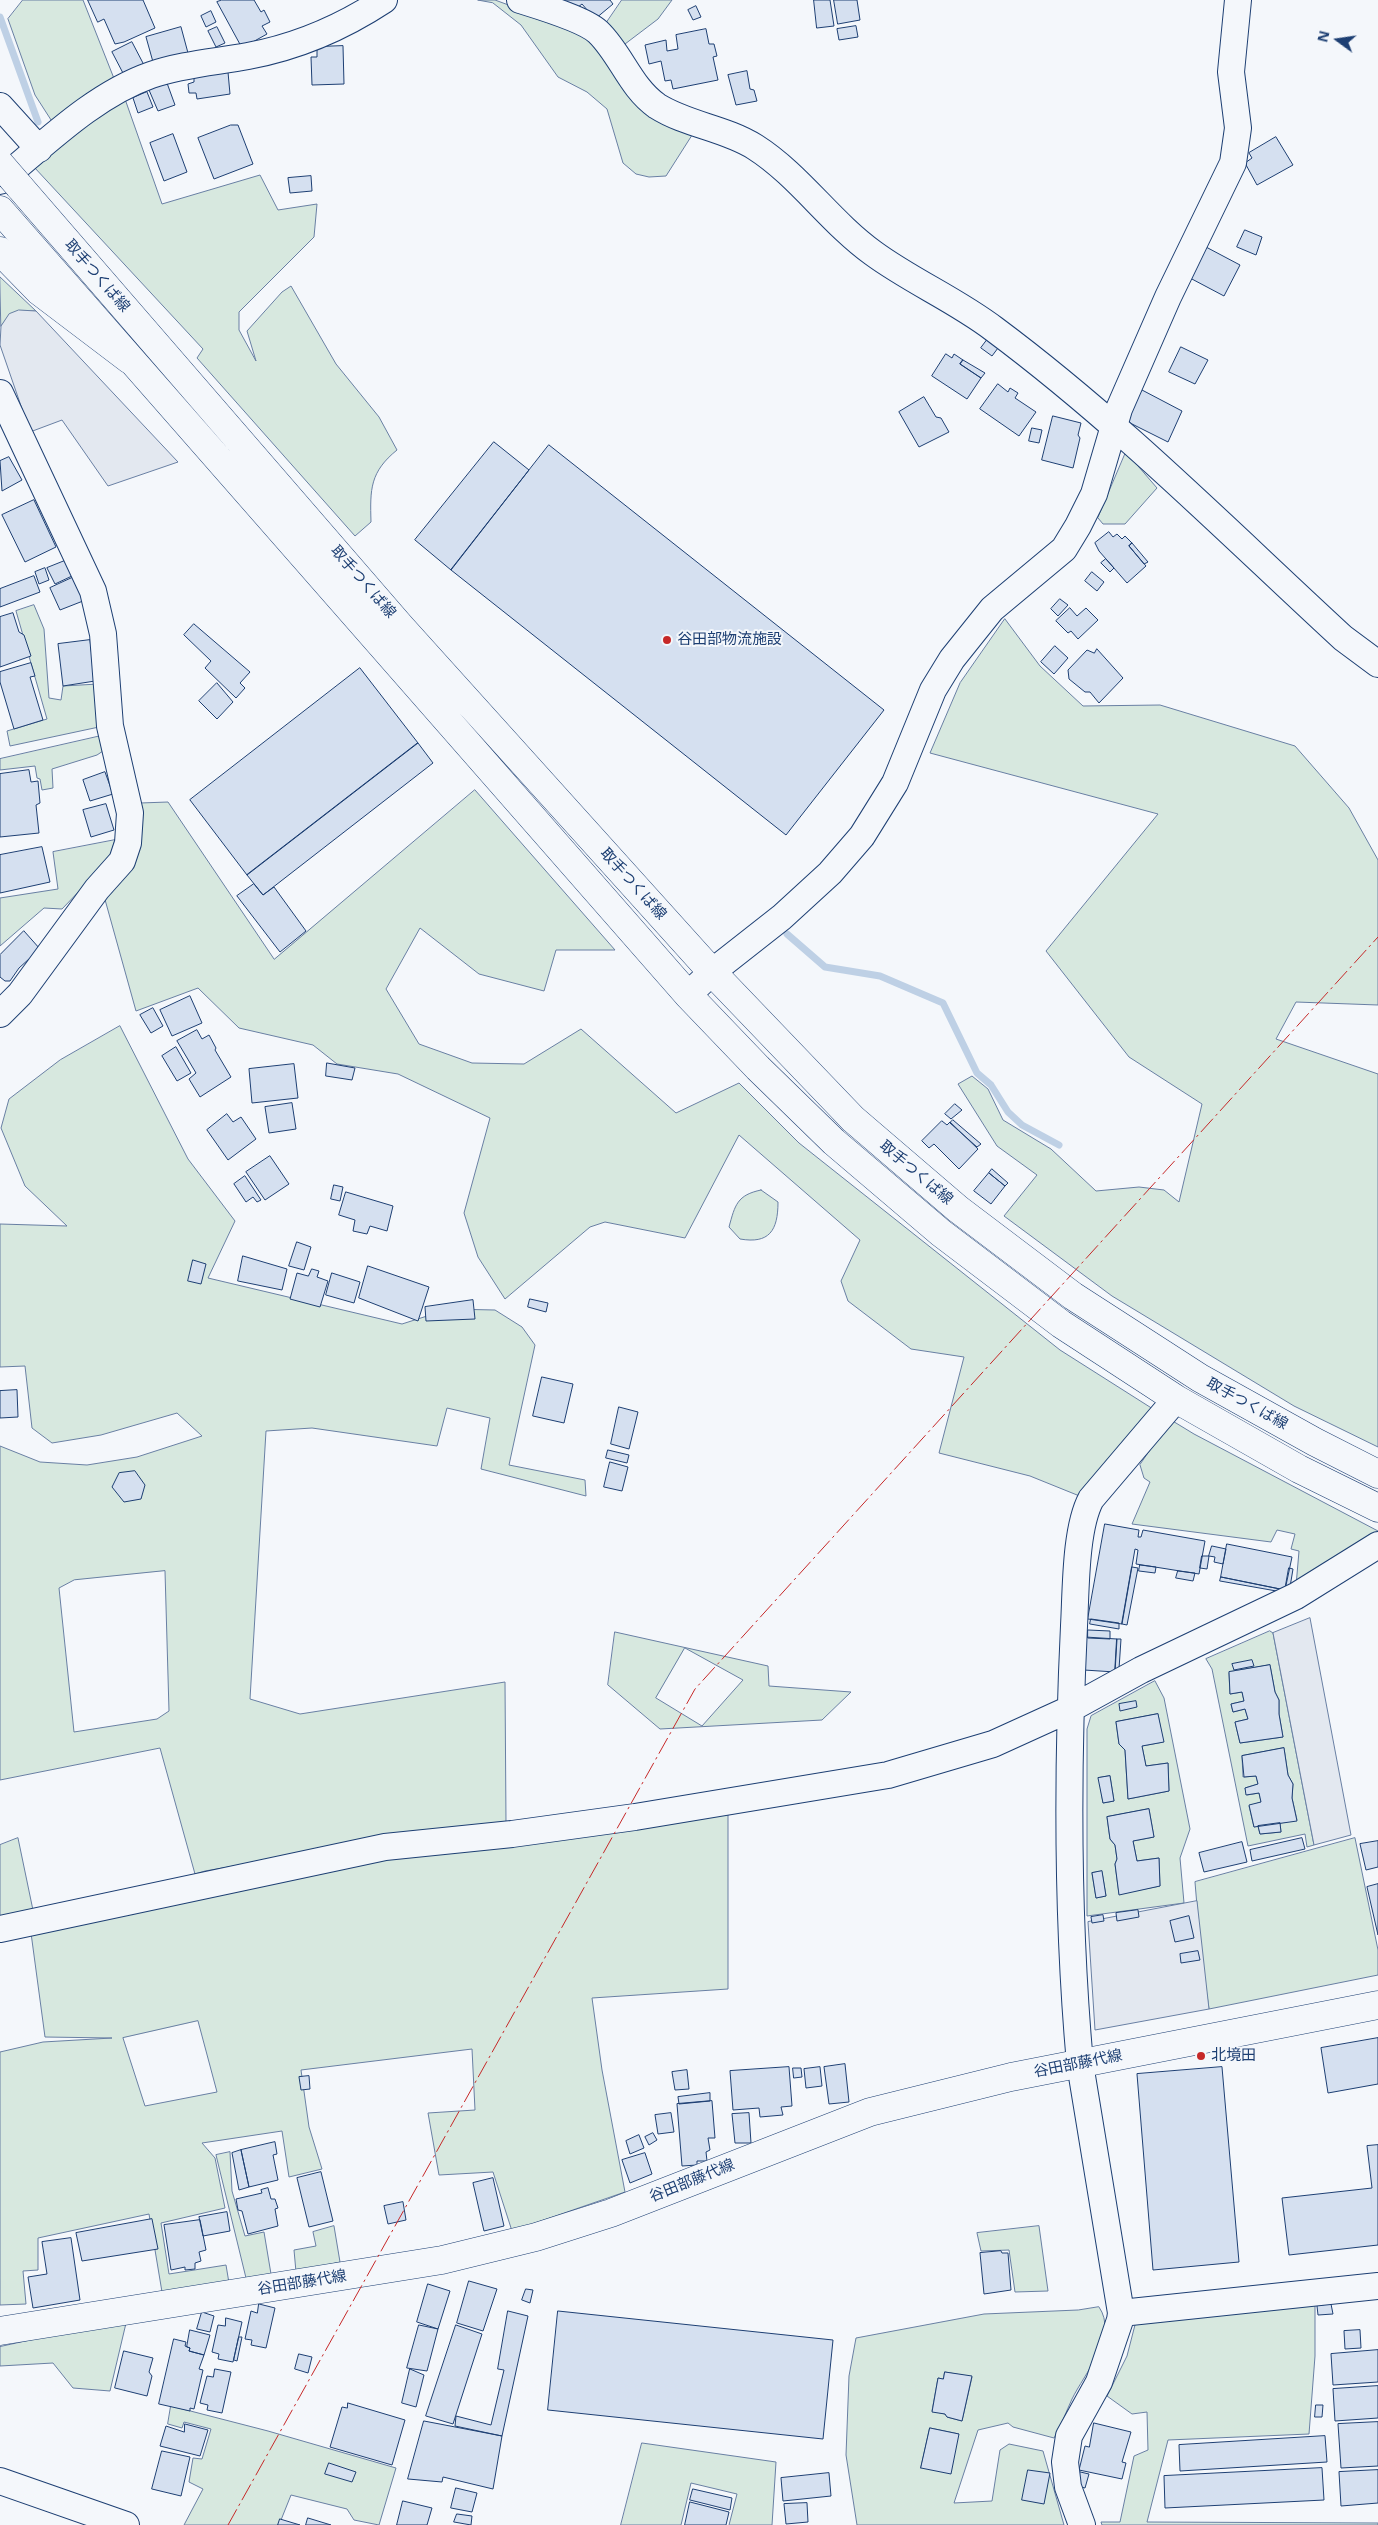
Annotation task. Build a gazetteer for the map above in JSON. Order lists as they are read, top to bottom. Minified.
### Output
{"streets":{"main road":["取手つくば線","谷田部藤代線"]},"places":["谷田部物流施設","北境田"],"north":"left"}
